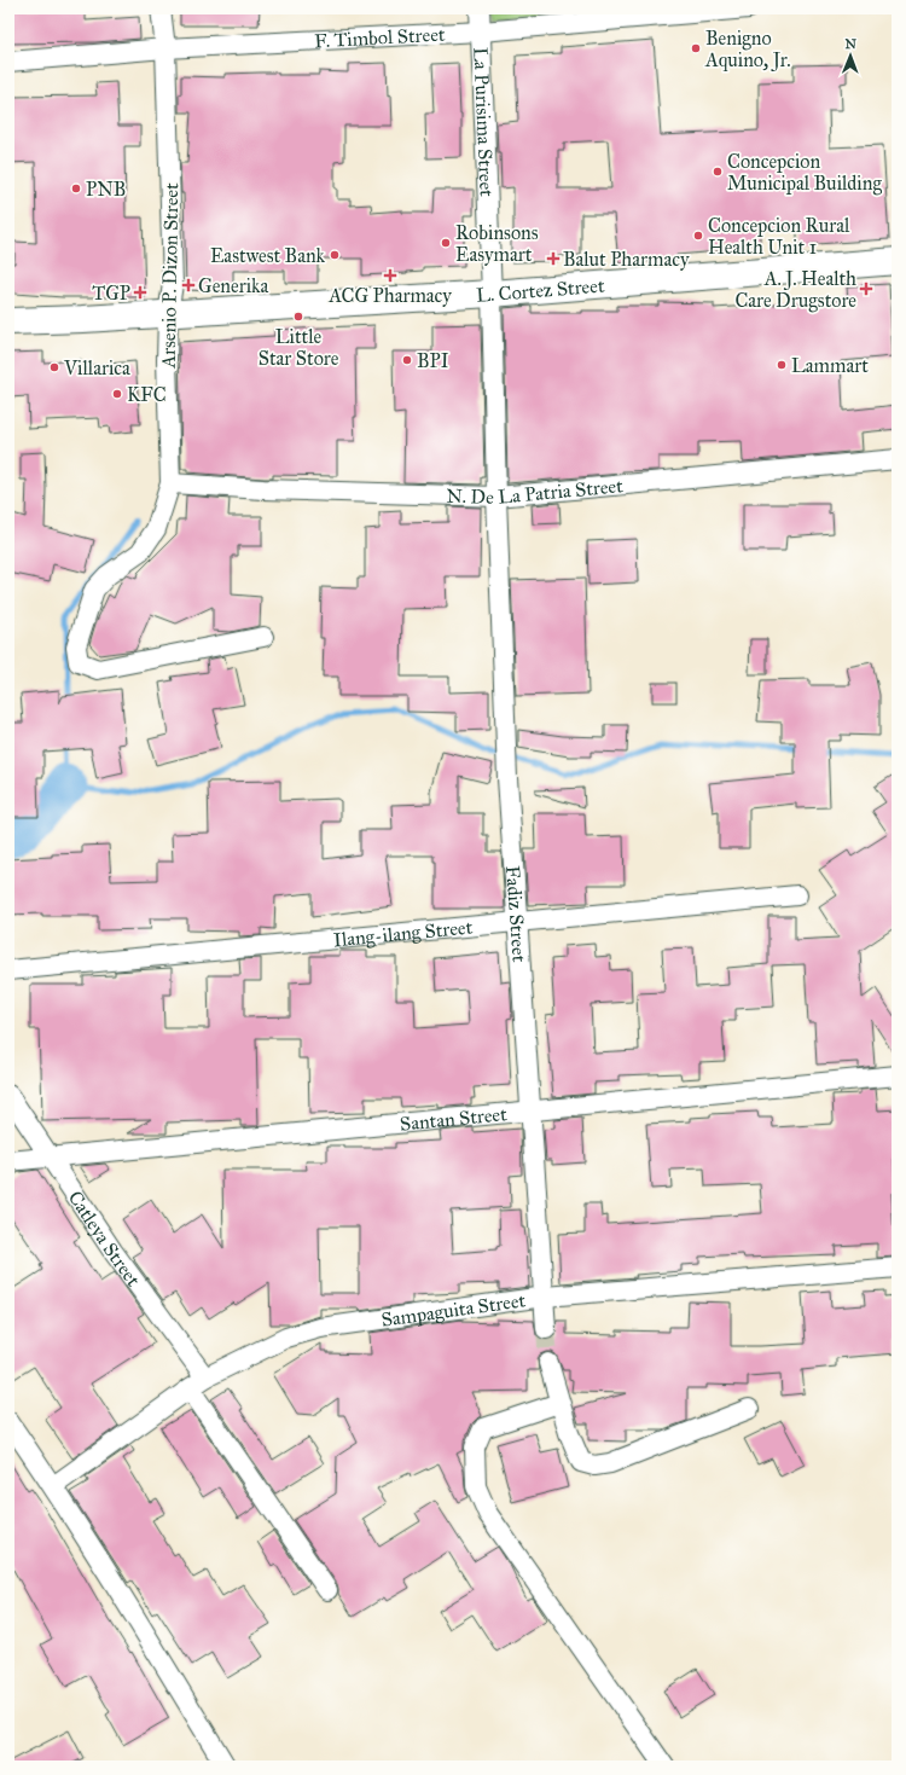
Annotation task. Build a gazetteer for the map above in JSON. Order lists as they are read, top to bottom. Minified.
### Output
{"streets":{"street":["F. Timbol Street","La Purisima Street","Arsenio P. Dizon Street","L. Cortez Street","N. De La Patria Street","Fadiz Street","Ilang-ilang Street","Santan Street","Catleya Street","Sampaguita Street"]},"crossings":[["F. Timbol Street","La Purisima Street"],["F. Timbol Street","Arsenio P. Dizon Street"],["La Purisima Street","L. Cortez Street"],["La Purisima Street","N. De La Patria Street"],["La Purisima Street","Fadiz Street"],["Arsenio P. Dizon Street","L. Cortez Street"],["Arsenio P. Dizon Street","N. De La Patria Street"],["N. De La Patria Street","Fadiz Street"],["Fadiz Street","Ilang-ilang Street"],["Fadiz Street","Santan Street"],["Fadiz Street","Sampaguita Street"],["Santan Street","Catleya Street"],["Catleya Street","Sampaguita Street"]],"places":{"other":["Benigno Aquino, Jr.","Concepcion Municipal Building","PNB","Concepcion Rural Health Unit 1","Robinsons Easymart","Eastwest Bank","Little Star Store","BPI","Lammart","Villarica","KFC"],"health":["Balut Pharmacy","ACG Pharmacy","Generika","A. J. Health Care Drugstore","TGP"]},"north":"top"}
